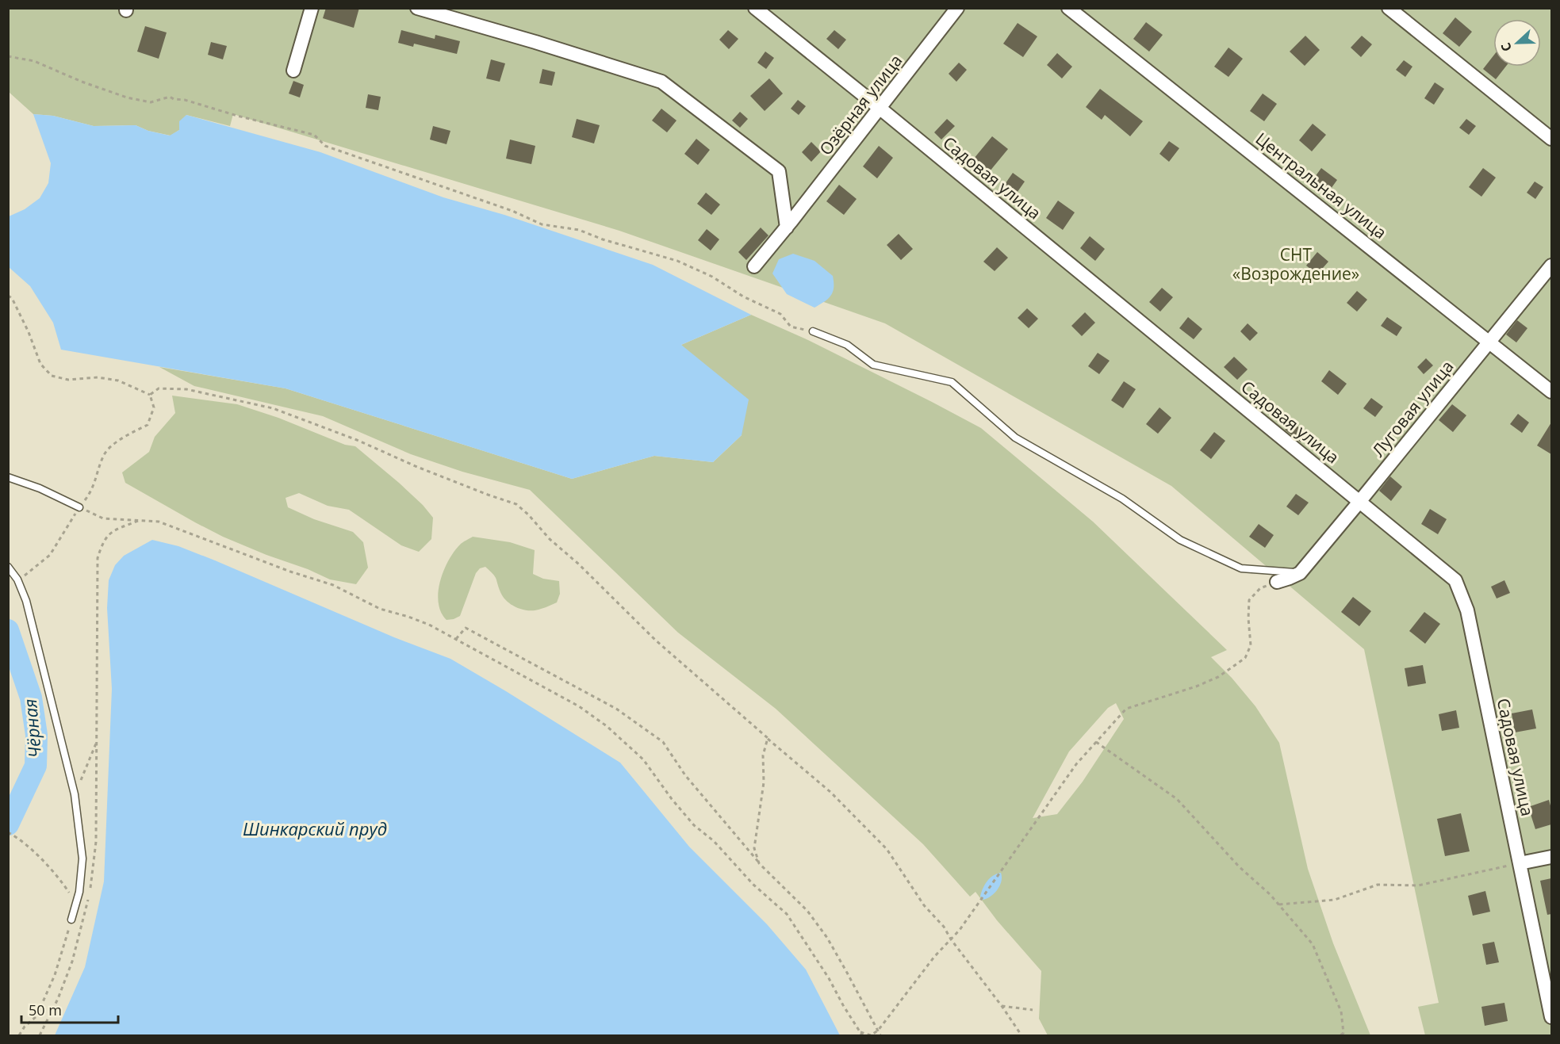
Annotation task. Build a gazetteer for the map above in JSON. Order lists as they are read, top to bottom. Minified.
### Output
{"streets":{"street":["Озёрная улица","Садовая улица","Центральная улица","Луговая улица"]},"crossings":[["Озёрная улица","Садовая улица"],["Садовая улица","Луговая улица"],["Центральная улица","Луговая улица"]],"water":["Чёрная","Шинкарский пруд"],"parks":["СНТ «Возрождение»"],"scale_bar":"50 m","north":"left"}
